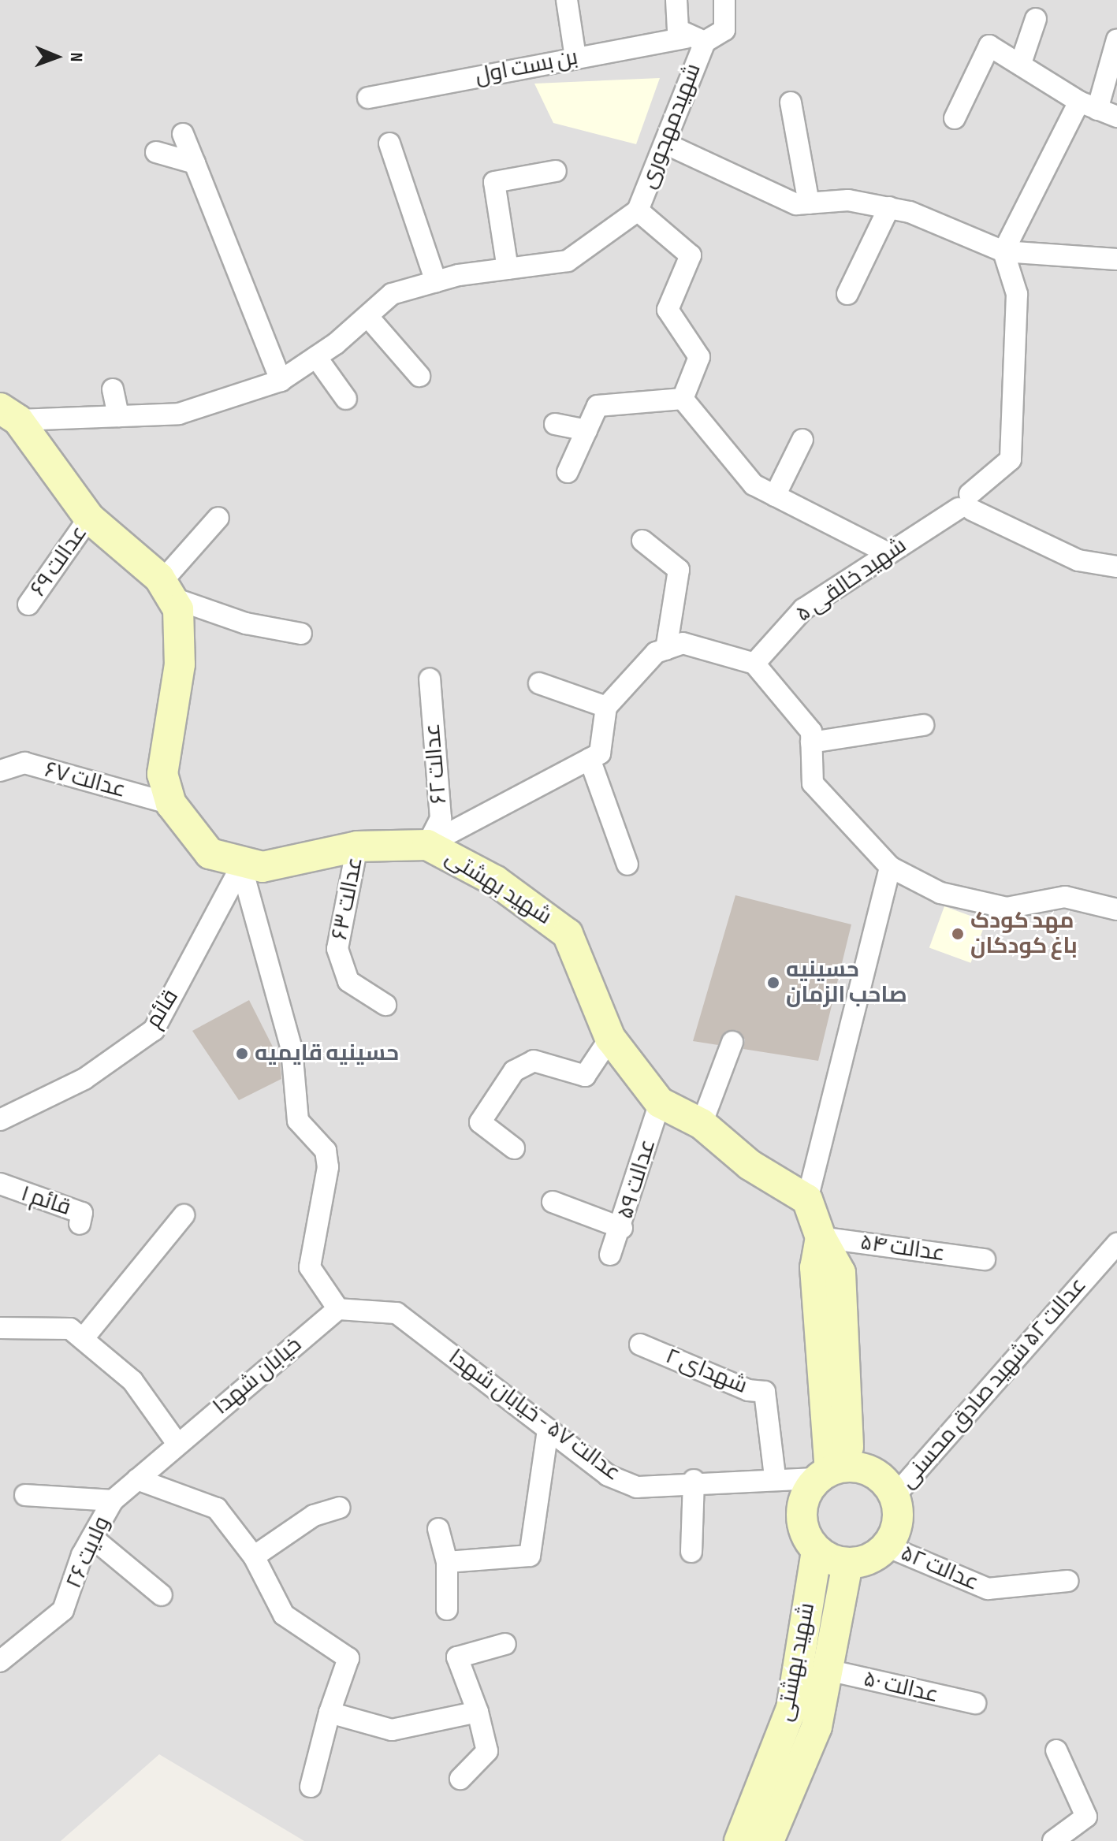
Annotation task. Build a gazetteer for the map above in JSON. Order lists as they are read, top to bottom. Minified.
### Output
{"streets":{"main road":["شهید بهشتی"],"street":["بن بست اول","شهیدمهجوری","عدالت ۶۹","شهید خالقی ۵","عدالت ۶۲","عدالت ۶۷","عدالت ۶۳","قائم","عدالت ۵۹","قائم ۱","عدالت ۵۴","شهدای ۲","خیابان شهدا","عدالت ۵۲ شهید صادق محسنی","عدالت ۵۷ - خیابان شهدا","ولایت ۲۶","عدالت ۵۲","عدالت ۵۰"]},"crossings":[["بن بست اول","شهیدمهجوری"],["عدالت ۶۲","شهید بهشتی"],["عدالت ۶۷","شهید بهشتی"],["شهید بهشتی","عدالت ۶۳"],["شهید بهشتی","قائم"],["شهید بهشتی","عدالت ۵۹"],["شهید بهشتی","عدالت ۵۲ شهید صادق محسنی"],["شهید بهشتی","عدالت ۵۷ - خیابان شهدا"],["شهید بهشتی","عدالت ۵۲"],["شهید بهشتی","عدالت ۵۰"],["شهدای ۲","عدالت ۵۷ - خیابان شهدا"],["خیابان شهدا","عدالت ۵۷ - خیابان شهدا"],["خیابان شهدا","ولایت ۲۶"],["عدالت ۵۲ شهید صادق محسنی","عدالت ۵۷ - خیابان شهدا"],["عدالت ۵۲ شهید صادق محسنی","عدالت ۵۲"],["عدالت ۵۷ - خیابان شهدا","عدالت ۵۲"]],"places":["مهد کودک باغ کودکان","حسینیه صاحب الزمان","حسینیه قایمیه"],"north":"right"}
